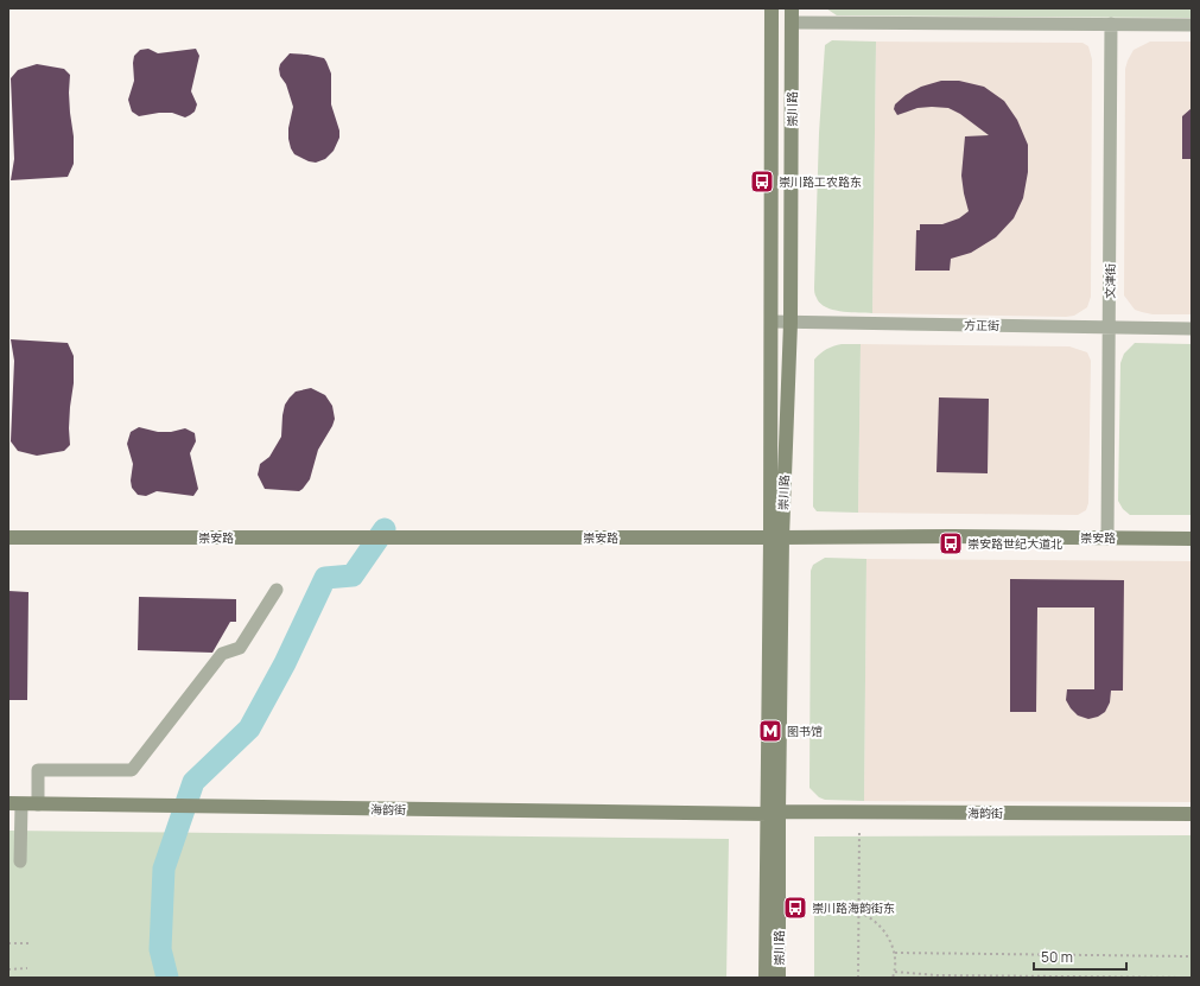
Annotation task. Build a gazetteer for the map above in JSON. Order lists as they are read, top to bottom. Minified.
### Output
{"streets":{"street":["崇川路","文津街","方正街","崇安路","海韵街"]},"crossings":[["崇川路","方正街"],["崇川路","崇安路"],["崇川路","海韵街"],["文津街","方正街"],["文津街","崇安路"]],"places":{"bus stop":["崇川路工农路东","崇安路世纪大道北","崇川路海韵街东"],"metro station":["图书馆"]},"scale_bar":"50 m"}
